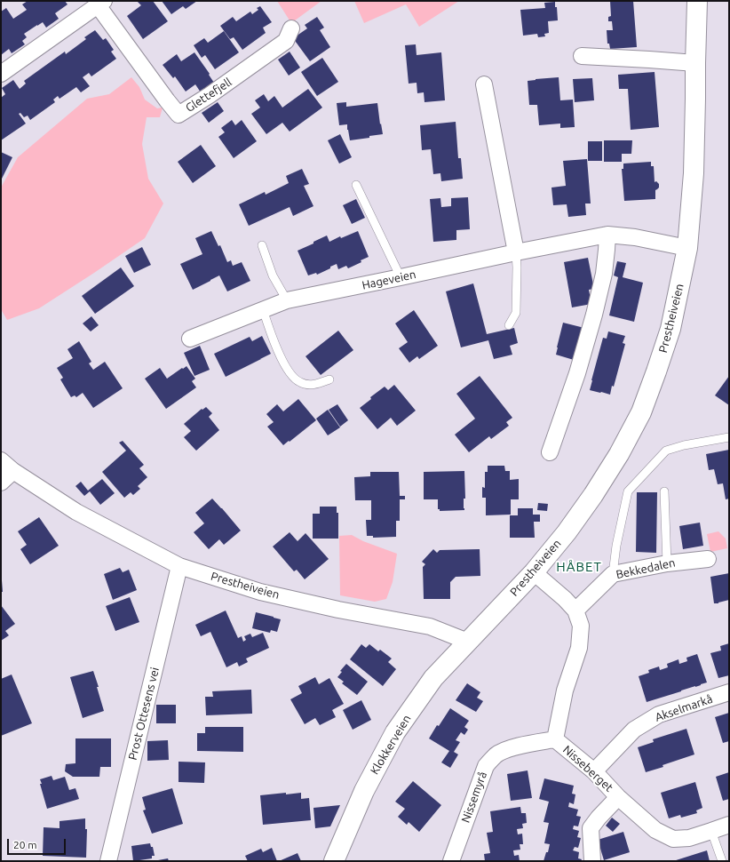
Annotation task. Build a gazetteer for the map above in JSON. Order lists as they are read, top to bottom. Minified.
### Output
{"streets":{"street":["Glettefjell","Hageveien","Prestheiveien","Bekkedalen","Akselmarkå","Prost Ottesens vei","Klokkerveien","Nisseberget","Nissemyrå"]},"crossings":[["Hageveien","Prestheiveien"],["Prestheiveien","Prost Ottesens vei"],["Prestheiveien","Klokkerveien"],["Prestheiveien","Nisseberget"],["Bekkedalen","Nisseberget"],["Akselmarkå","Nisseberget"],["Nisseberget","Nissemyrå"]],"districts":["HÅBET"],"scale_bar":"20 m"}
